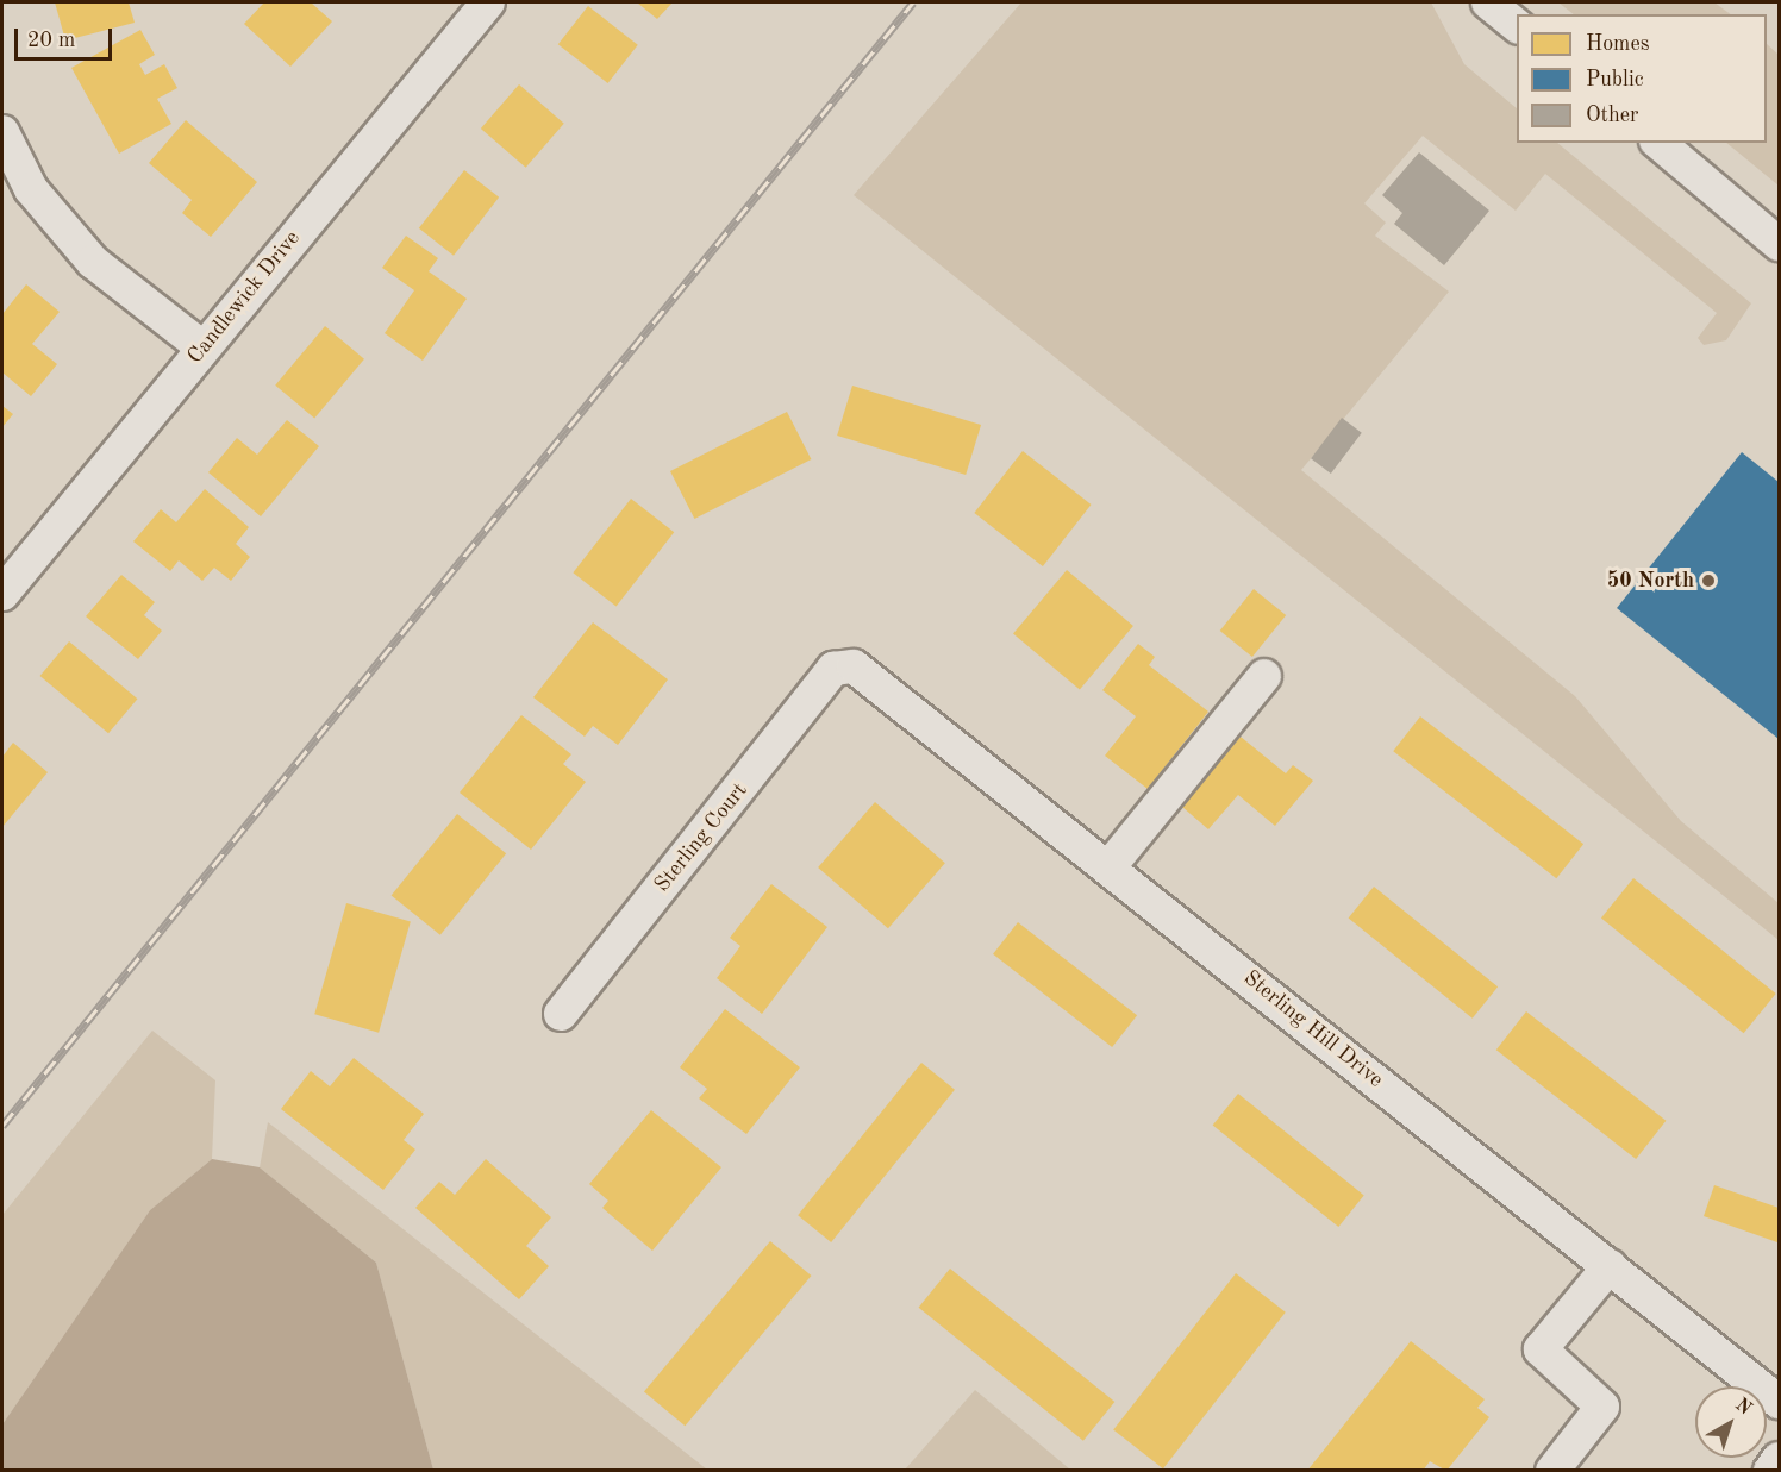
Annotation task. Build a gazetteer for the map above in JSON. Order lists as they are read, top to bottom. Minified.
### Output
{"streets":{"street":["Candlewick Drive","Sterling Court","Sterling Hill Drive"]},"crossings":[["Sterling Court","Sterling Hill Drive"]],"places":["50 North"],"legend":["Homes","Public","Other"],"scale_bar":"20 m","north":"top right"}
